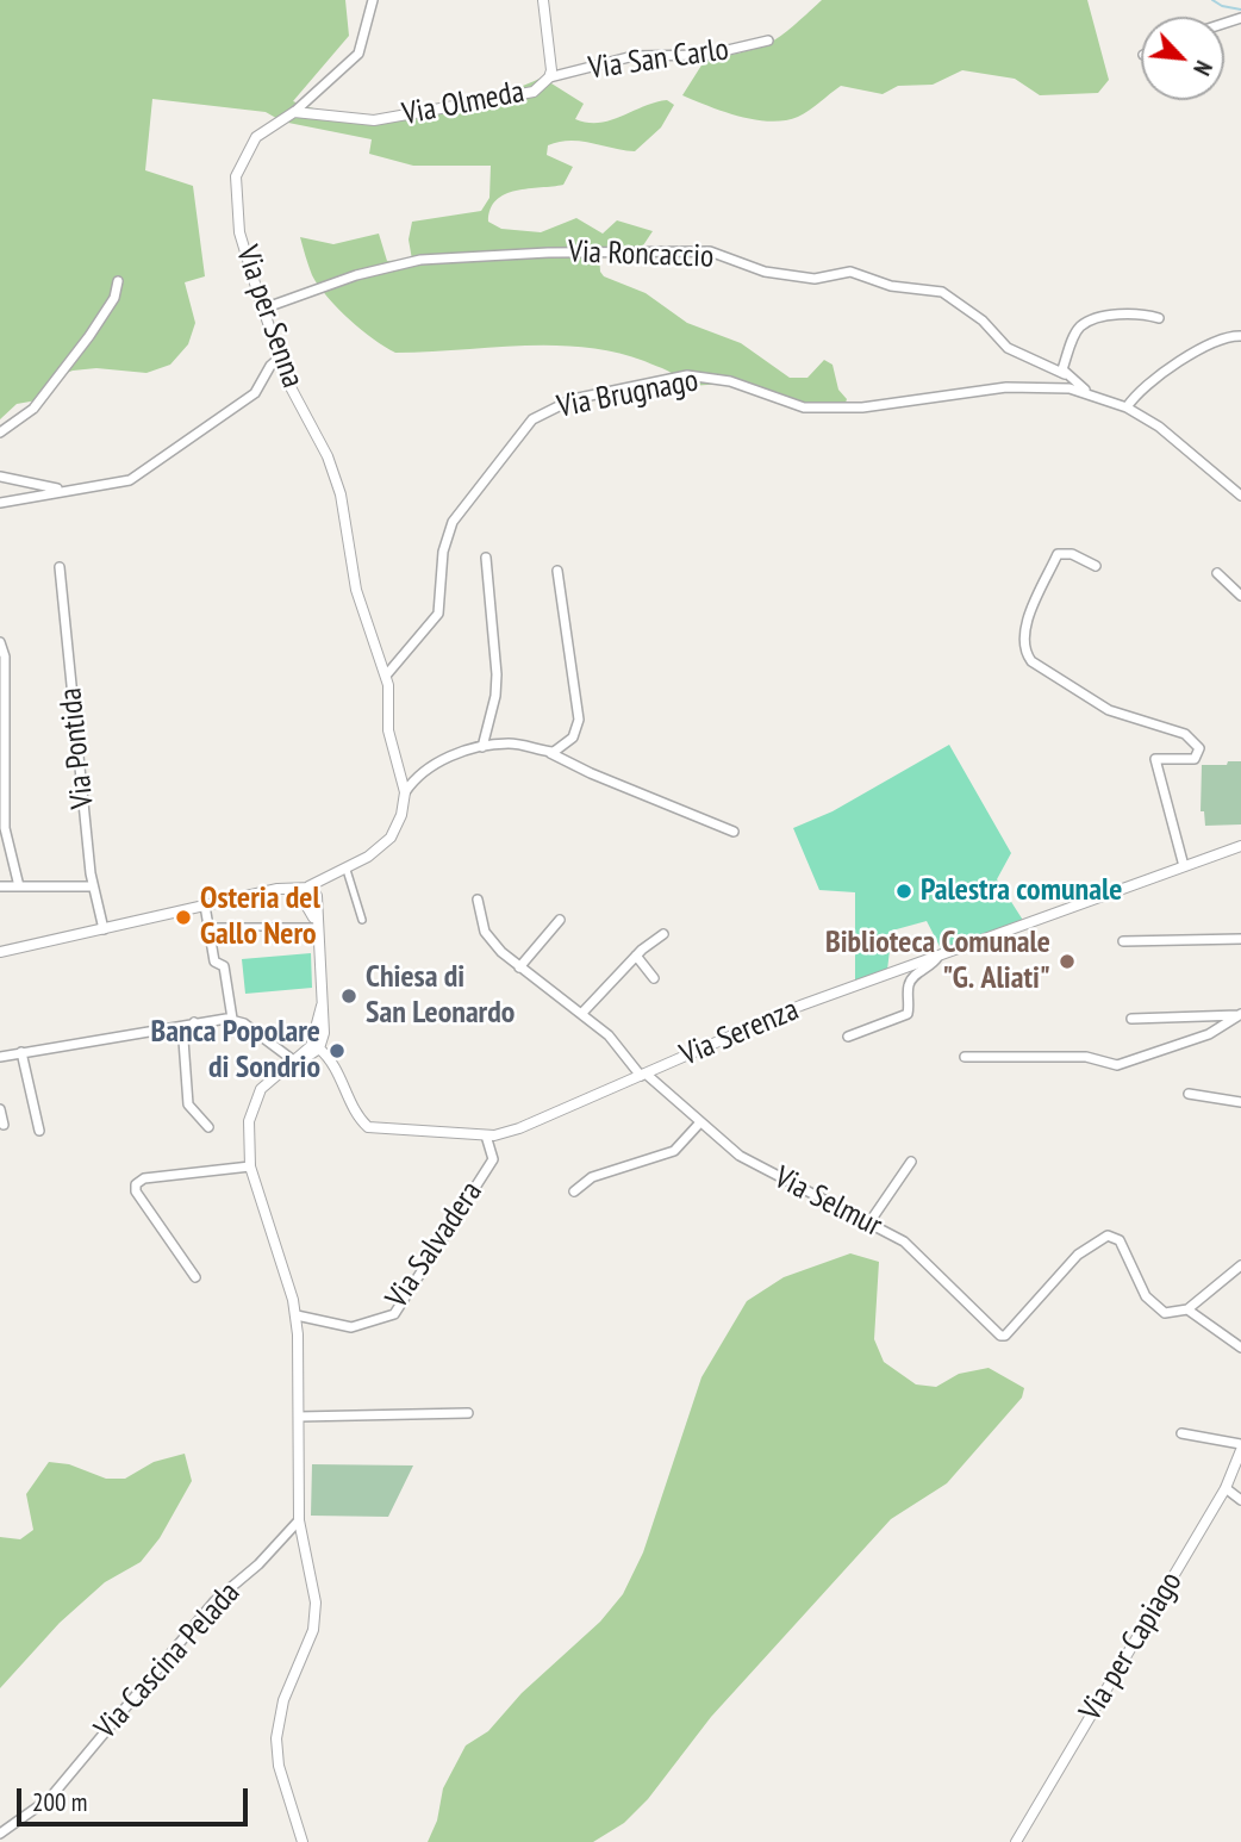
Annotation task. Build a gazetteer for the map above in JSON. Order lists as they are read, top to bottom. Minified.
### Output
{"streets":{"street":["Via San Carlo","Via Olmeda","Via Roncaccio","Via per Senna","Via Brugnago","Via Pontida","Via Serenza","Via Selmur","Via Salvadera","Via per Capiago","Via Cascina Pelada"]},"crossings":[["Via San Carlo","Via Olmeda"],["Via Olmeda","Via per Senna"],["Via Roncaccio","Via per Senna"],["Via Roncaccio","Via Brugnago"],["Via per Senna","Via Brugnago"],["Via Serenza","Via Selmur"],["Via Serenza","Via Salvadera"]],"places":["Palestra comunale","Osteria del Gallo Nero","Biblioteca Comunale \"G. Aliati\"","Chiesa di San Leonardo","Banca Popolare di Sondrio"],"scale_bar":"200 m","north":"bottom right"}
